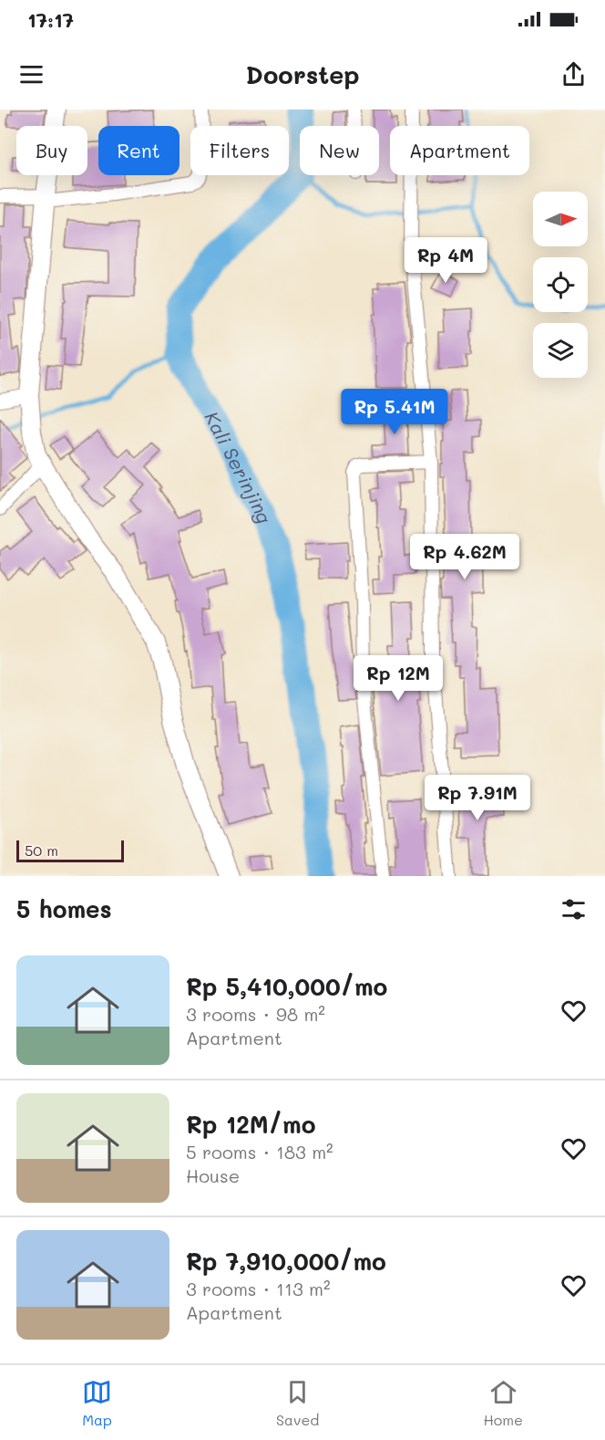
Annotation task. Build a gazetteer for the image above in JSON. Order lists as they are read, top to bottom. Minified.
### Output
{"water":["Kali Serinjing"],"scale_bar":"50 m","north":"right","page":{"status":"17:17","header":"Doorstep","chip":["Buy","Rent","Filters","New","Apartment"],"price":["Rp 4M","Rp 5.41M","Rp 4.62M","Rp 12M","Rp 7.91M"],"scale":"50 m","heading":"5 homes","list":[{"name":"Rp 5,410,000/mo","note":"3 rooms · 98 m² · Apartment"},{"name":"Rp 12M/mo","note":"5 rooms · 183 m² · House"},{"name":"Rp 7,910,000/mo","note":"3 rooms · 113 m² · Apartment"}],"tabs":["Map","Saved","Home"]}}
